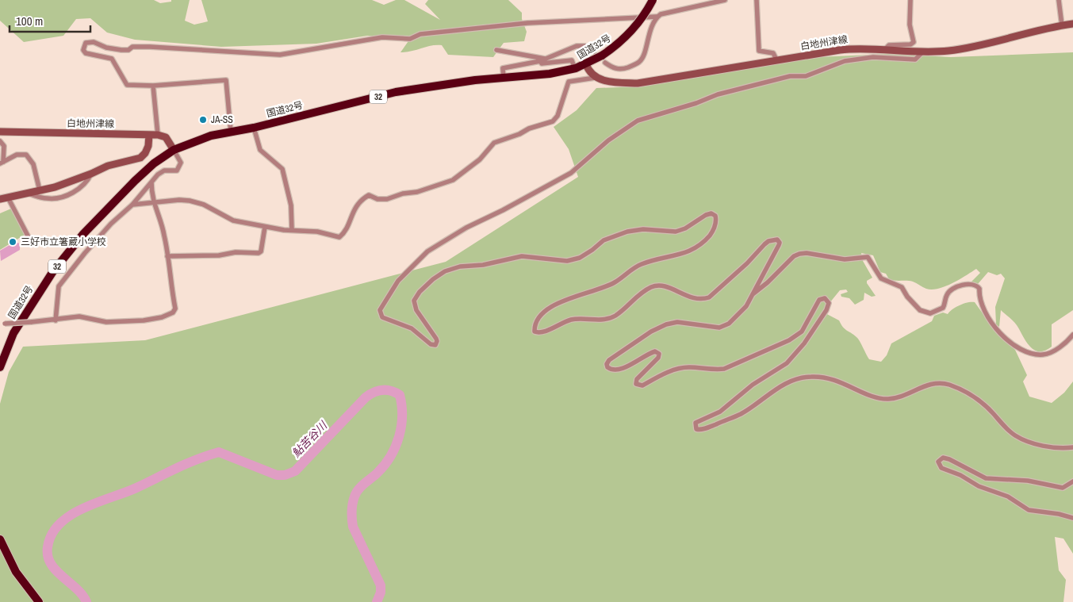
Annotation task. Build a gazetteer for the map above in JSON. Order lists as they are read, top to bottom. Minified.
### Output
{"streets":{"highway":["国道32号","32"],"main road":["白地州津線"]},"water":["鮎苦谷川"],"places":["JA-SS","三好市立箸蔵小学校"],"scale_bar":"100 m"}
